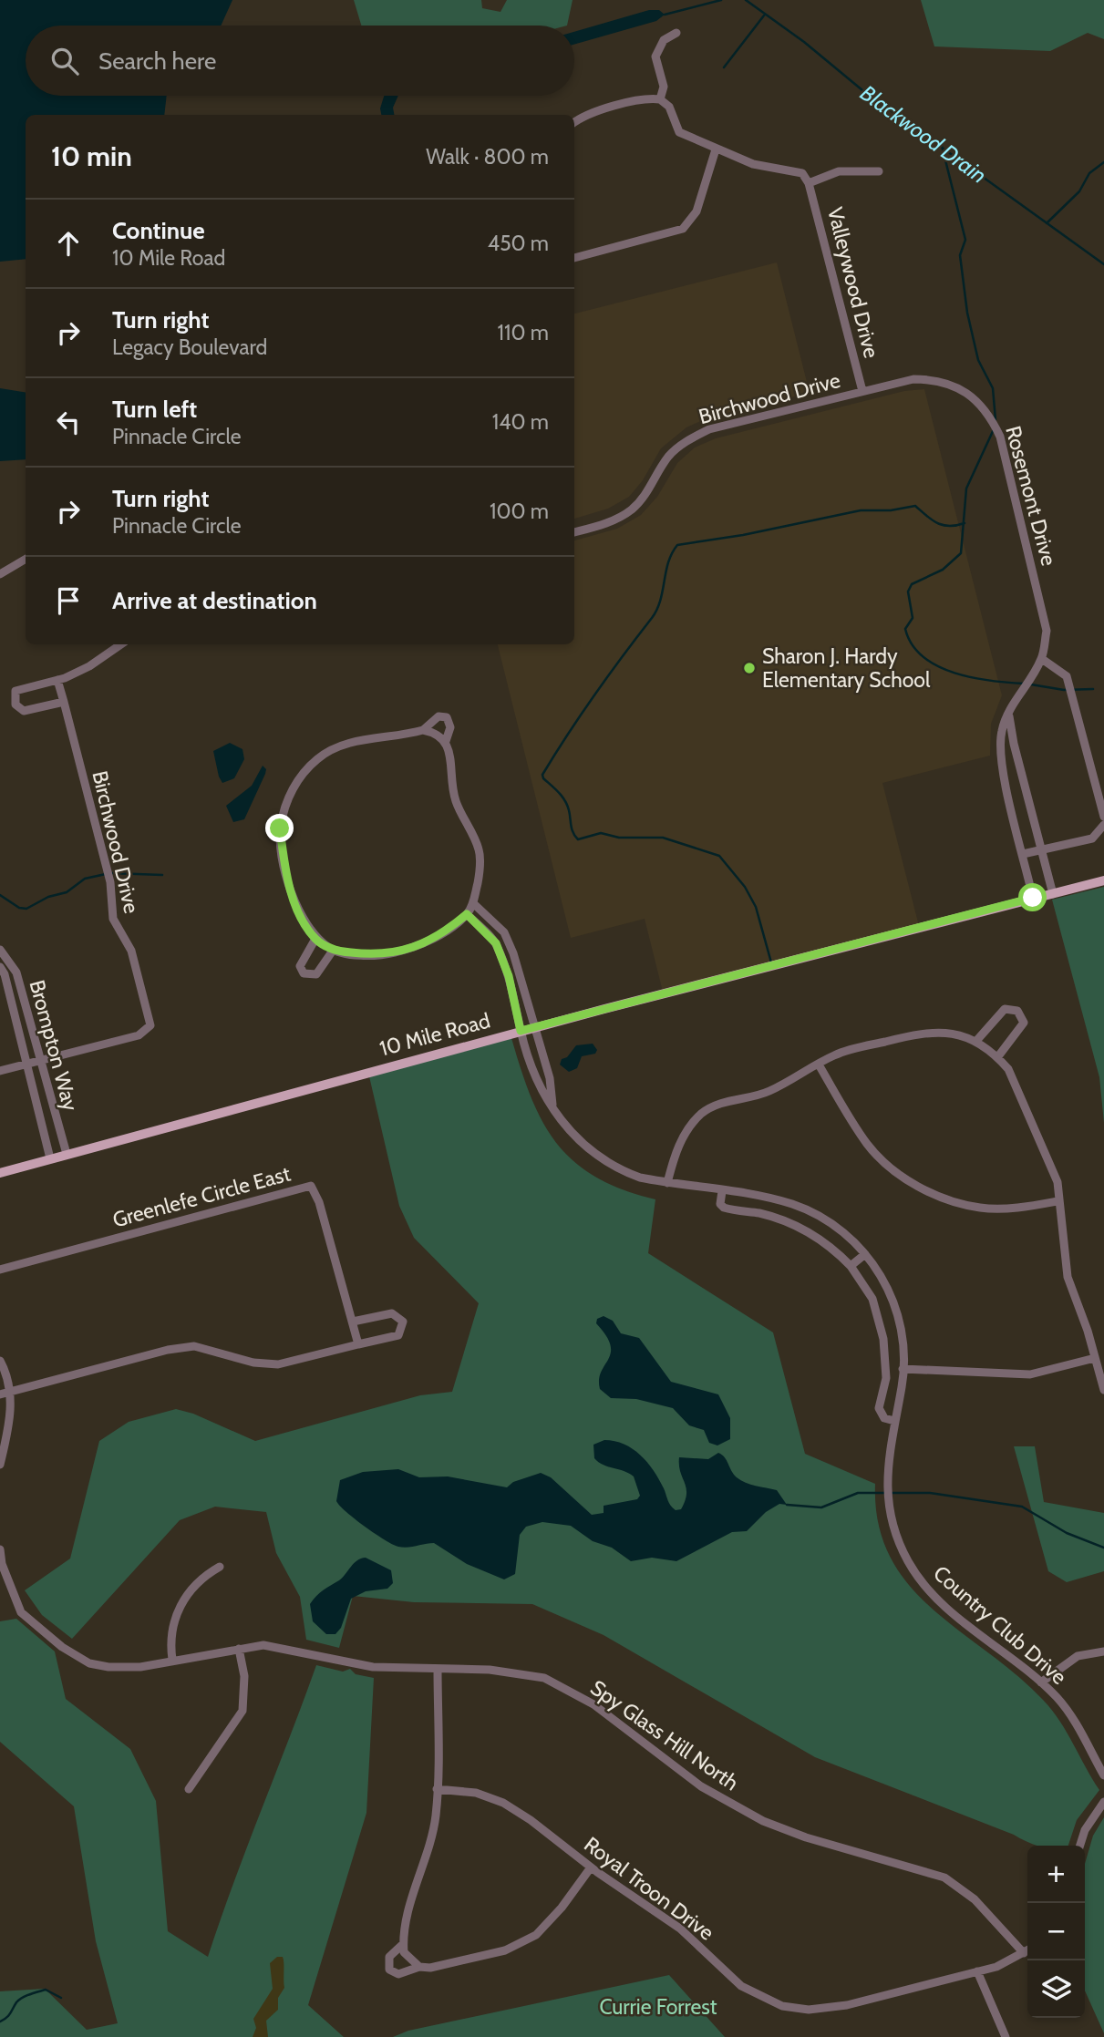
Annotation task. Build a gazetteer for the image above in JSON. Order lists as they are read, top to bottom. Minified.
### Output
{"streets":{"main road":["10 Mile Road"],"street":["Valleywood Drive","Birchwood Drive","Rosemont Drive","Brompton Way","Greenlefe Circle East","Country Club Drive","Spy Glass Hill North","Royal Troon Drive"]},"crossings":[["Valleywood Drive","Birchwood Drive"],["Valleywood Drive","Rosemont Drive"],["Birchwood Drive","Rosemont Drive"],["Birchwood Drive","Brompton Way"],["Rosemont Drive","10 Mile Road"],["10 Mile Road","Brompton Way"],["10 Mile Road","Country Club Drive"],["Spy Glass Hill North","Royal Troon Drive"]],"water":["Blackwood Drain"],"parks":["Currie Forrest"],"places":["Sharon J. Hardy Elementary School"],"page":{"search":"Search here","heading":["10 min","Walk · 800 m"],"list":[["Continue","10 Mile Road","450 m"],["Turn right","Legacy Boulevard","110 m"],["Turn left","Pinnacle Circle","140 m"],["Turn right","Pinnacle Circle","100 m"],"Arrive at destination"],"map_buttons":["+","−"]}}
